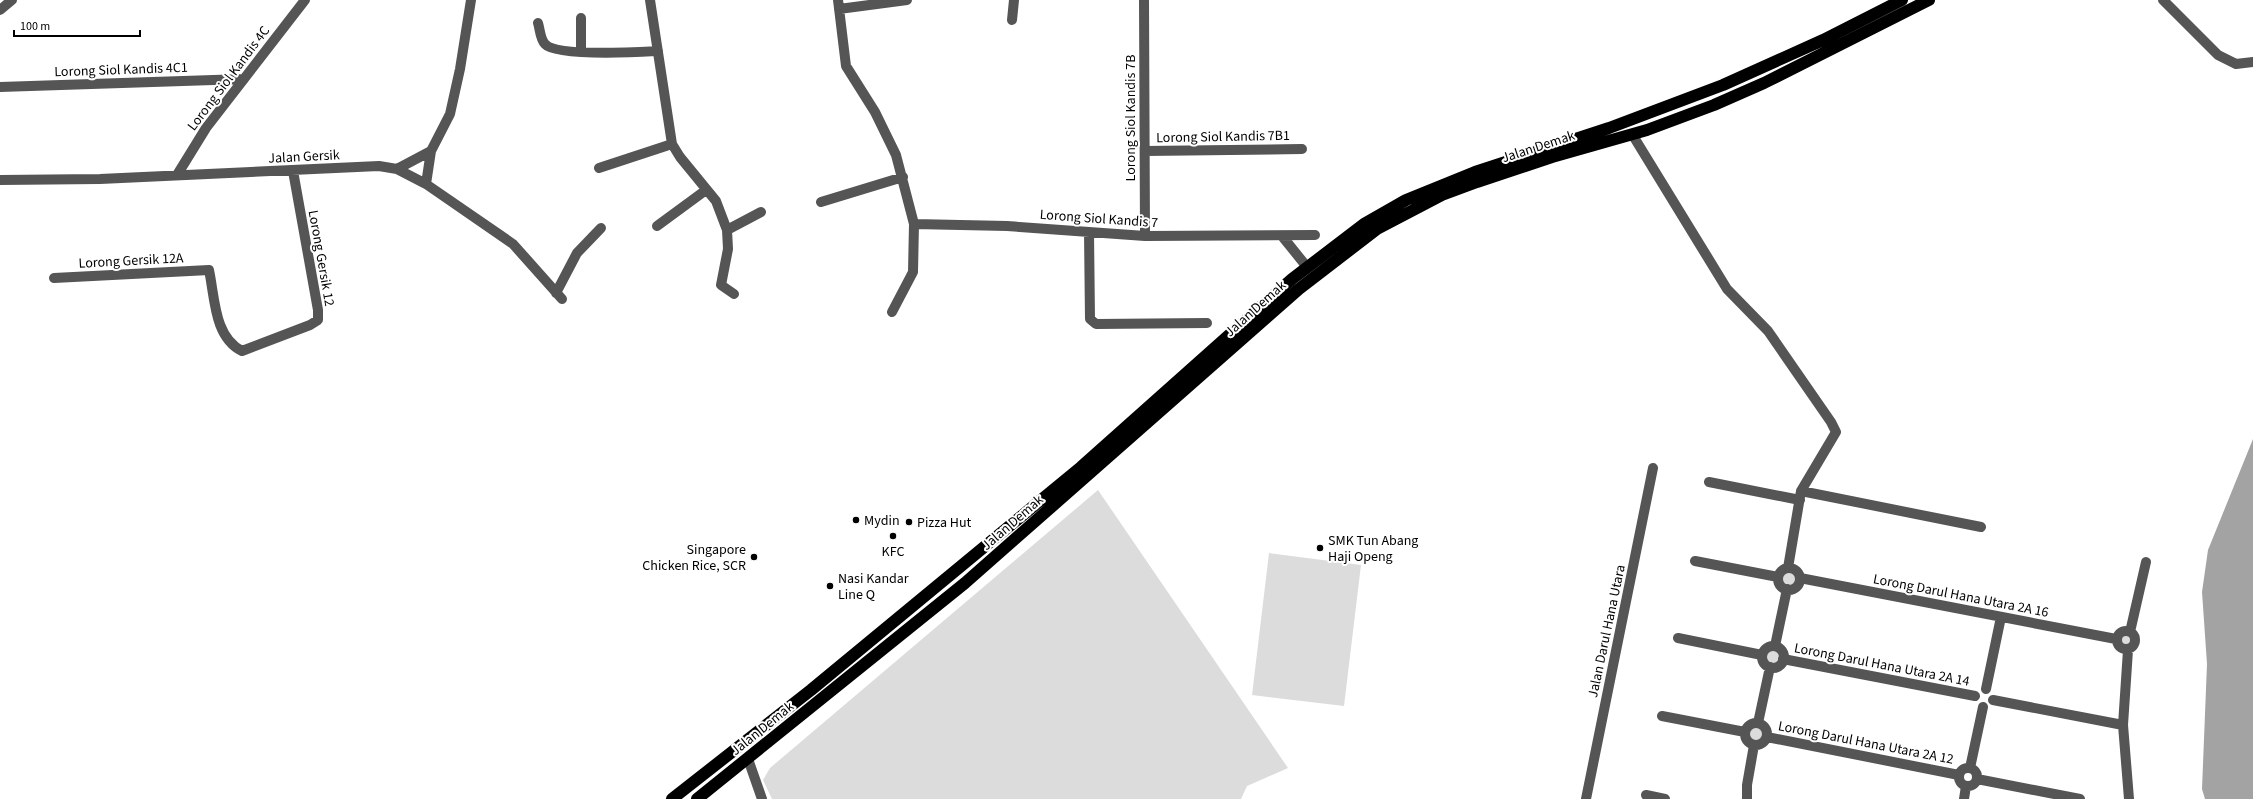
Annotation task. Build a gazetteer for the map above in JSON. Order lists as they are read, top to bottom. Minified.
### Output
{"streets":{"highway":["Jalan Demak"],"street":["Lorong Siol Kandis 4C1","Lorong Siol Kandis 4C","Lorong Siol Kandis 7B","Lorong Siol Kandis 7B1","Jalan Gersik","Lorong Siol Kandis 7","Lorong Gersik 12","Lorong Gersik 12A","Lorong Darul Hana Utara 2A 16","Jalan Darul Hana Utara","Lorong Darul Hana Utara 2A 14","Lorong Darul Hana Utara 2A 12"]},"crossings":[["Lorong Siol Kandis 4C1","Lorong Siol Kandis 4C"],["Lorong Siol Kandis 4C","Jalan Gersik"],["Lorong Siol Kandis 7B","Lorong Siol Kandis 7B1"],["Lorong Siol Kandis 7B","Lorong Siol Kandis 7"],["Jalan Gersik","Lorong Gersik 12"],["Lorong Gersik 12","Lorong Gersik 12A"]],"places":["Mydin","Pizza Hut","KFC","SMK Tun Abang Haji Openg","Singapore Chicken Rice, SCR","Nasi Kandar Line Q"],"scale_bar":"100 m"}
